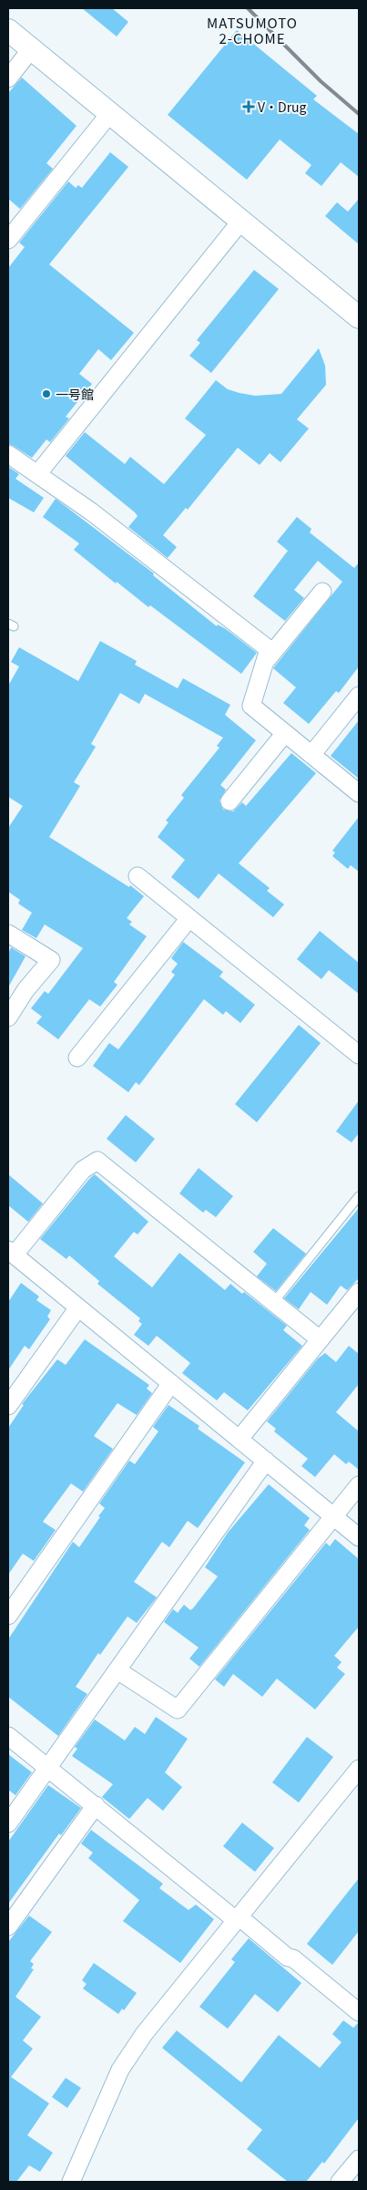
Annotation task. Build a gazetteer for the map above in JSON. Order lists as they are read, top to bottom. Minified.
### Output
{"districts":["MATSUMOTO 2-CHOME"],"places":{"health":["V・Drug"],"other":["一号館"]}}
